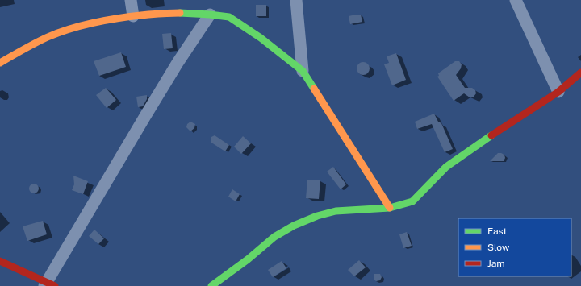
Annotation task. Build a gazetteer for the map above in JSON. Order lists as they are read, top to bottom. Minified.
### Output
{"legend":["Fast","Slow","Jam"]}
